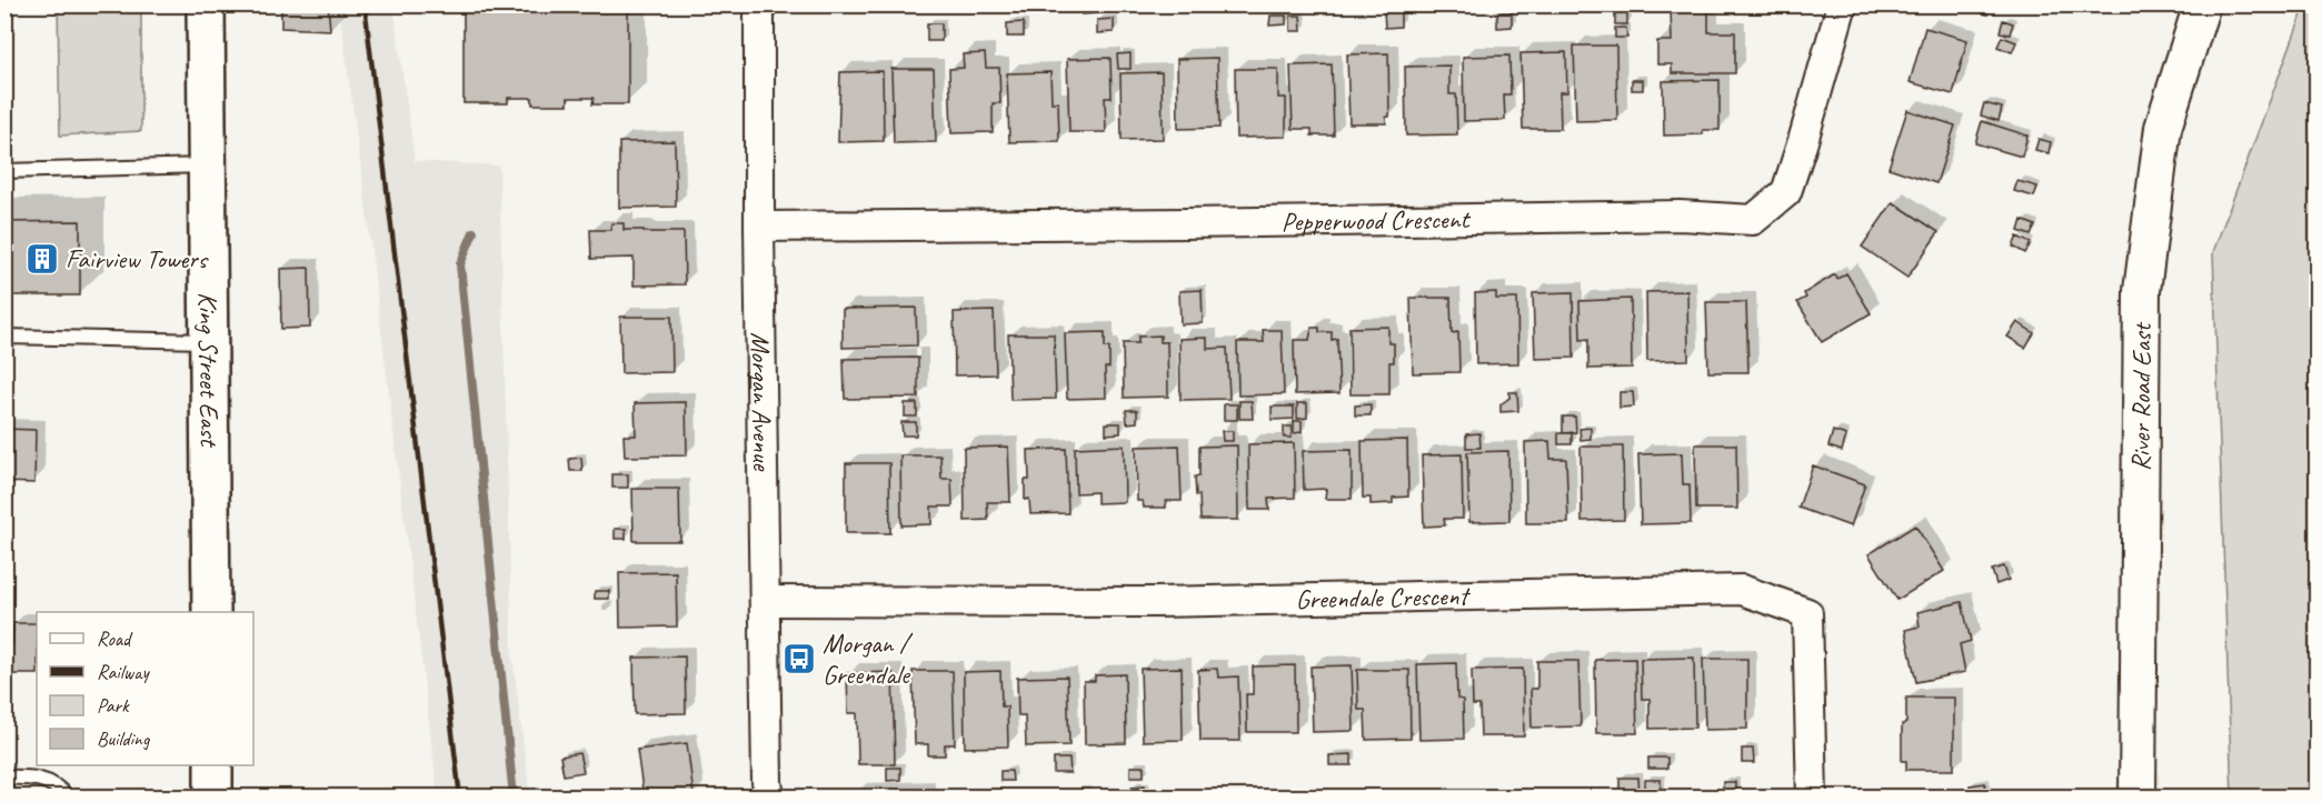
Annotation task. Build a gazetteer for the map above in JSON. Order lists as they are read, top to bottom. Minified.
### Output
{"streets":{"main road":["King Street East"],"street":["Pepperwood Crescent","River Road East","Morgan Avenue","Greendale Crescent"]},"crossings":[["Pepperwood Crescent","Morgan Avenue"],["Morgan Avenue","Greendale Crescent"]],"places":{"building":["Fairview Towers"],"bus stop":["Morgan / Greendale"]},"legend":["Road","Railway","Park","Building"]}
